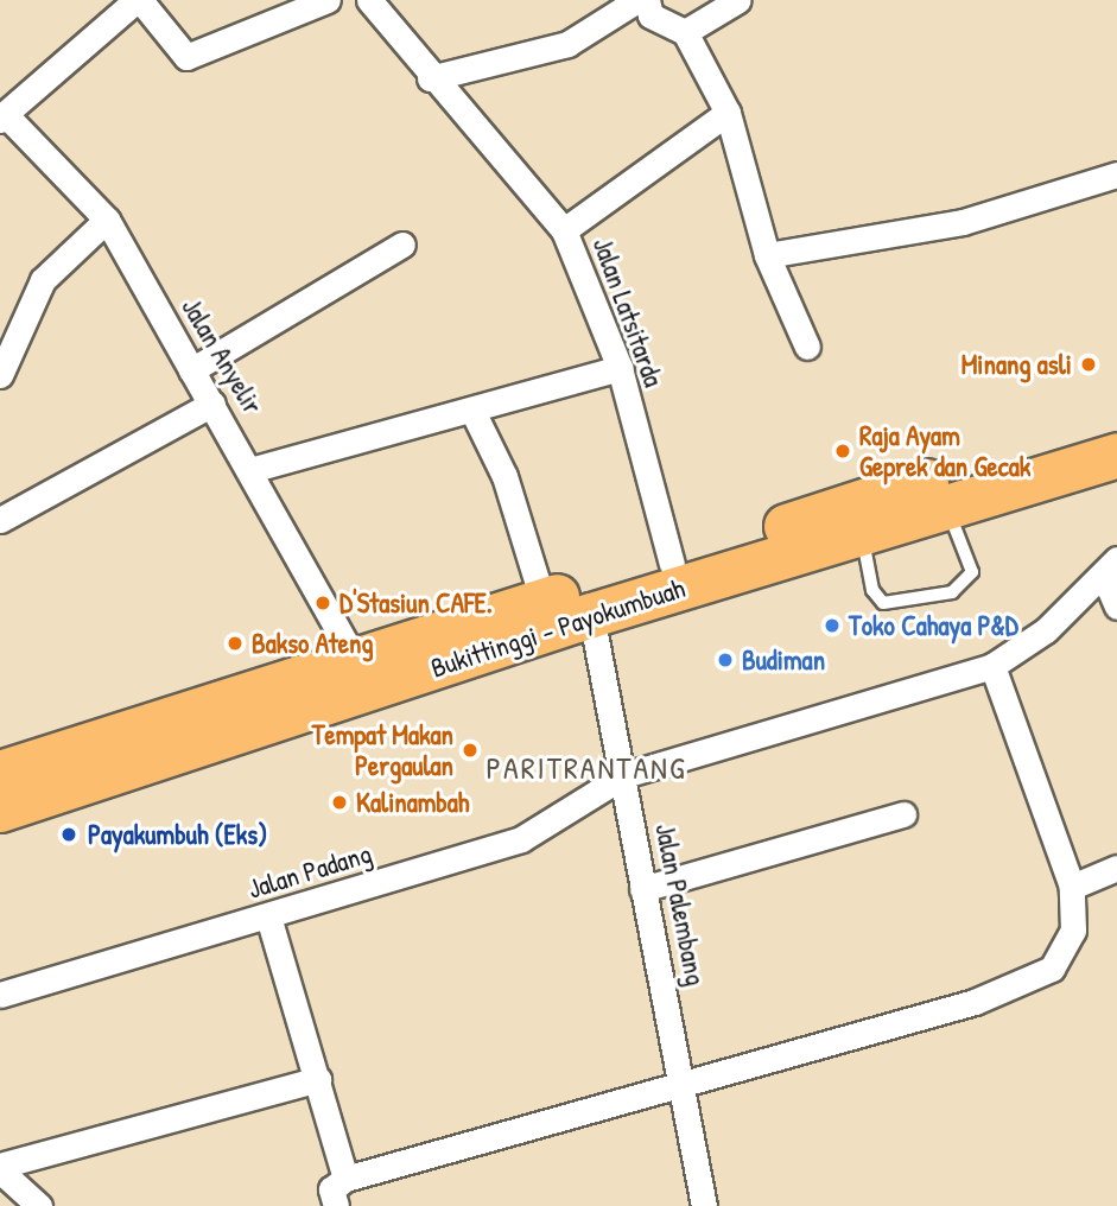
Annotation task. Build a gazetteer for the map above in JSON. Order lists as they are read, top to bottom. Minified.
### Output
{"streets":{"highway":["Bukittinggi - Payokumbuah"],"street":["Jalan Latsitarda","Jalan Anyelir","Jalan Padang","Jalan Palembang"]},"crossings":[["Jalan Latsitarda","Bukittinggi - Payokumbuah"],["Jalan Anyelir","Bukittinggi - Payokumbuah"],["Bukittinggi - Payokumbuah","Jalan Palembang"],["Jalan Padang","Jalan Palembang"]],"districts":["PARITRANTANG"],"places":["Minang asli","Raja Ayam Geprek dan Gecak","D'Stasiun CAFE.","Toko Cahaya P&D","Bakso Ateng","Budiman","Tempat Makan Pergaulan","Kalinambah","Payakumbuh (Eks)"]}
